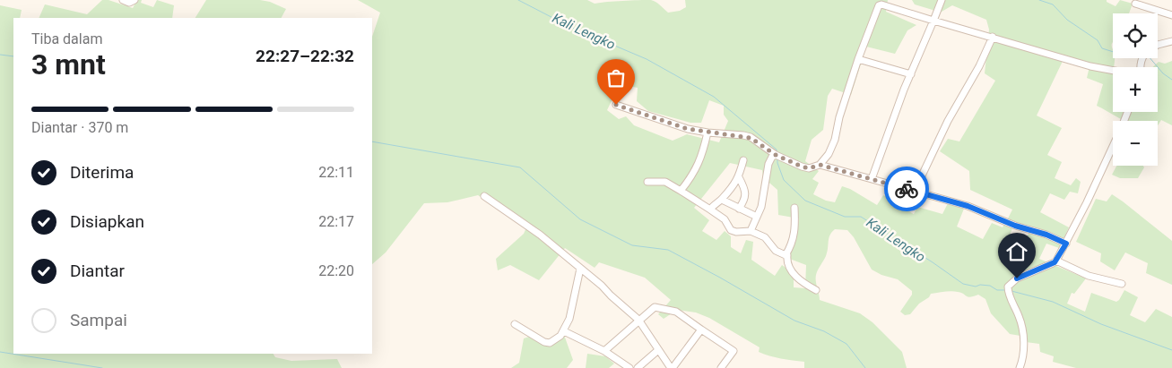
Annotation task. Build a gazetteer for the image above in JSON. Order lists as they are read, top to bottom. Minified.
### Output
{"water":["Kali Lengko"],"page":{"map_buttons":["+","−"],"heading":["3 mnt","Tiba dalam","22:27–22:32"],"bar":"Diantar · 370 m","list":[["Diterima","22:11"],["Disiapkan","22:17"],["Diantar","22:20"],"Sampai"]}}
